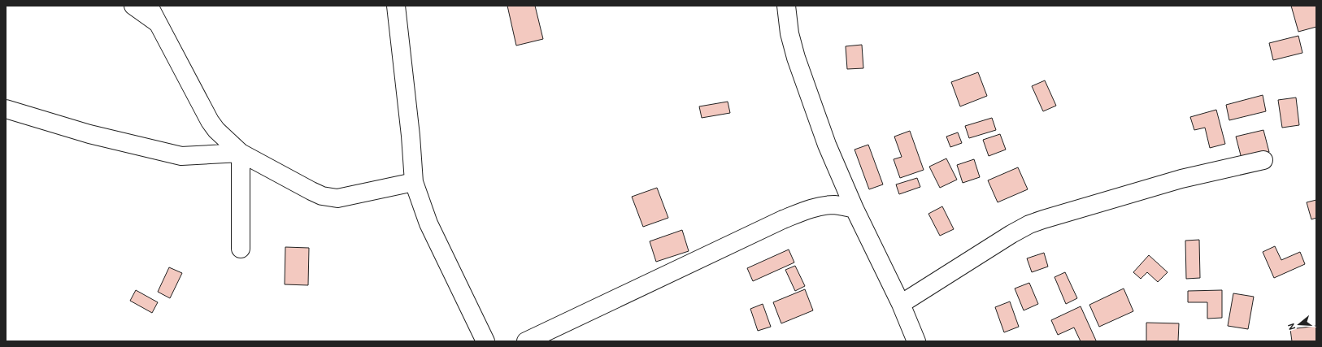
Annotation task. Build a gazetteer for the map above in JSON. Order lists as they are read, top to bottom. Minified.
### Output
{"north":"left"}
